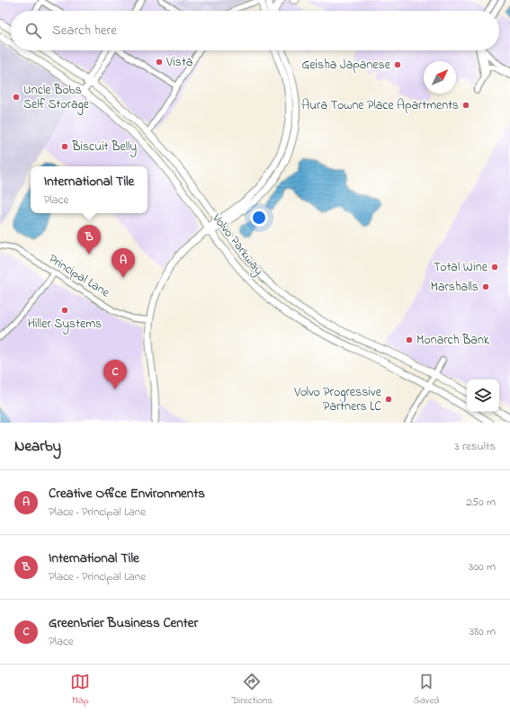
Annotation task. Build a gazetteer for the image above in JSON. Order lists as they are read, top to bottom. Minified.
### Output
{"streets":{"main road":["Volvo Parkway"],"street":["Principal Lane"]},"places":["Vista","Geisha Japanese","Uncle Bobs Self Storage","Aura Towne Place Apartments","Biscuit Belly","Total Wine","Marshalls","Hiller Systems","Monarch Bank","Volvo Progressive Partners LC"],"north":"top right","page":{"search":"Search here","popup":["International Tile","Place"],"pins":["B","A","C"],"heading":["Nearby","3 results"],"list":[{"mark":"A","name":"Creative Office Environments","note":"Place · Principal Lane","value":"250 m"},{"mark":"B","name":"International Tile","note":"Place · Principal Lane","value":"300 m"},{"mark":"C","name":"Greenbrier Business Center","note":"Place","value":"380 m"}],"nav":["Map","Directions","Saved"]}}
